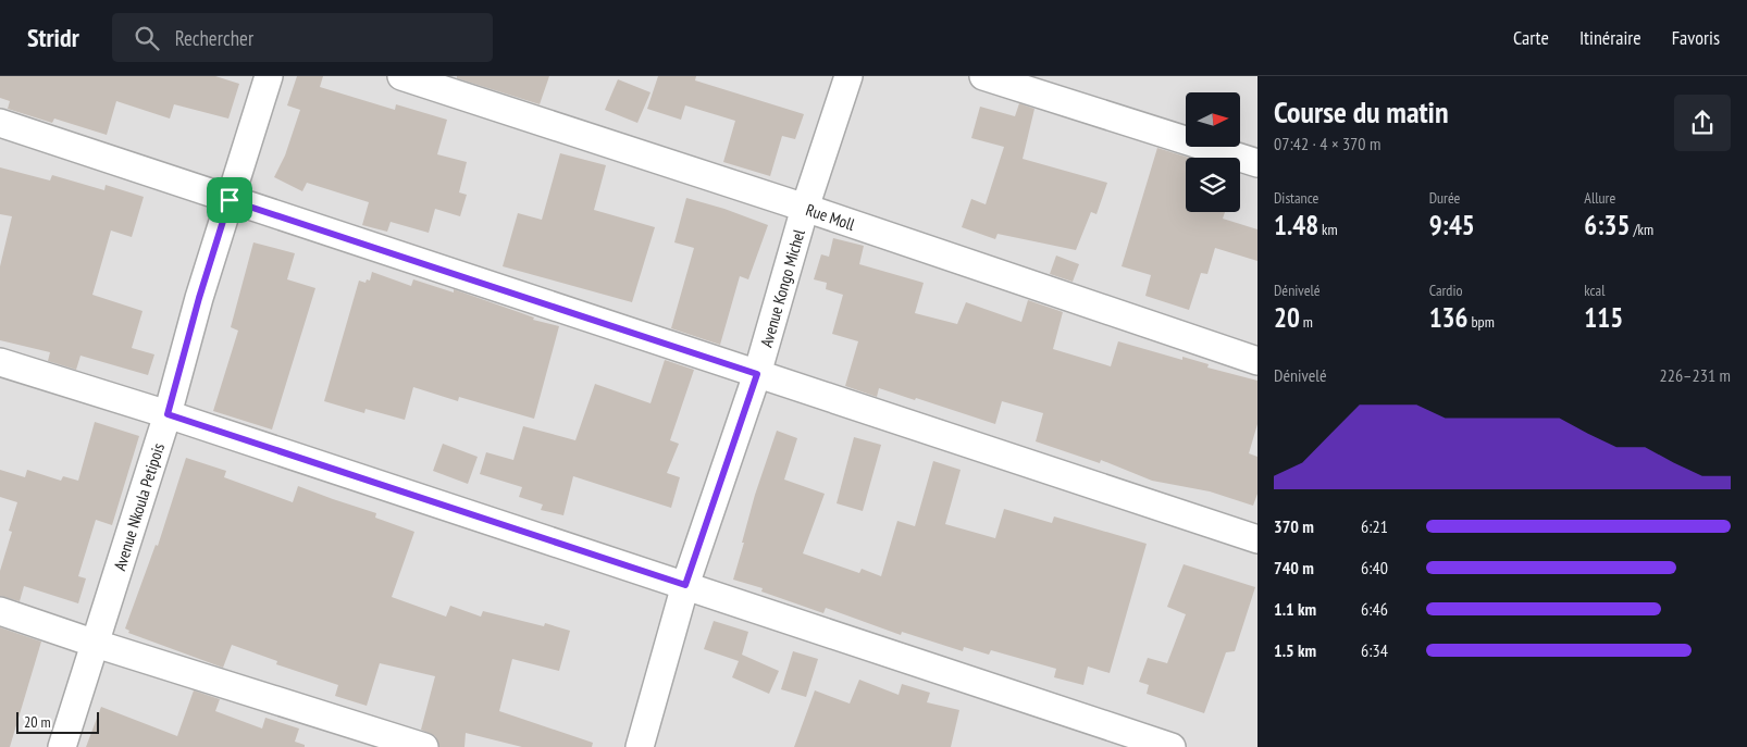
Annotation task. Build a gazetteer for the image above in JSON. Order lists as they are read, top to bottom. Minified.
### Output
{"streets":{"street":["Rue Moll","Avenue Kongo Michel","Avenue Nkoula Petipois"]},"crossings":[["Rue Moll","Avenue Kongo Michel"]],"scale_bar":"20 m","north":"right","page":{"header":"Stridr","search":"Rechercher","nav":["Carte","Itinéraire","Favoris"],"heading":["Course du matin","07:42 · 4 × 370 m"],"stats":[["Distance","1.48 km"],["Durée","9:45"],["Allure","6:35 /km"],["Dénivelé","20 m"],["Cardio","136 bpm"],["kcal","115"]],"chart":["Dénivelé","226–231 m"],"list":[{"name":"370 m","note":"6:21"},{"name":"740 m","note":"6:40"},{"name":"1.1 km","note":"6:46"},{"name":"1.5 km","note":"6:34"}],"scale":"20 m"}}
